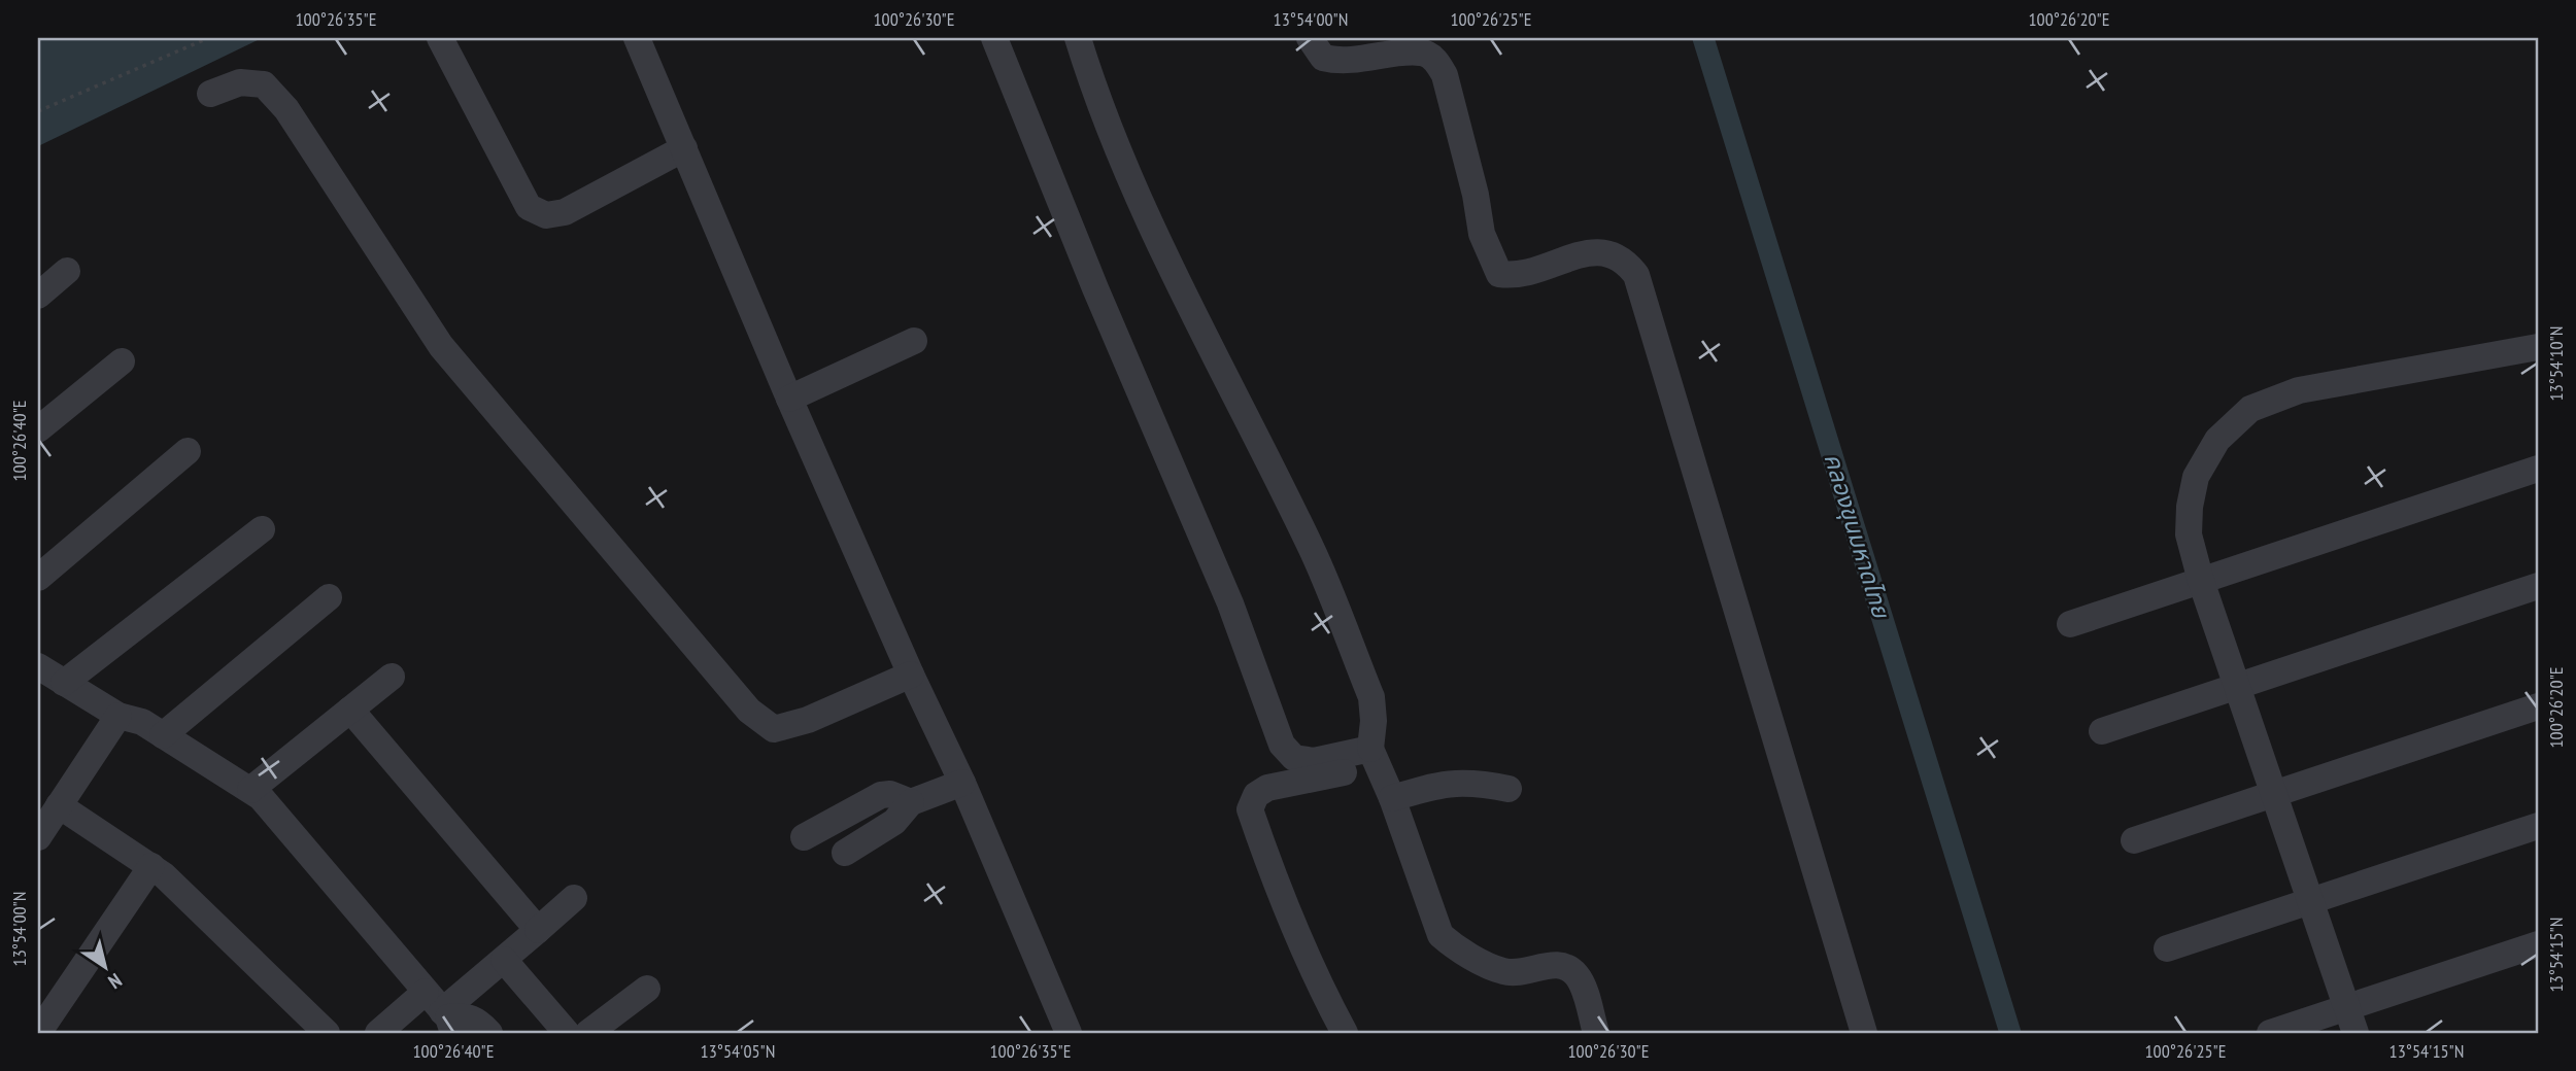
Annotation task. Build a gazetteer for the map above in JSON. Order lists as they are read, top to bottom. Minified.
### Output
{"water":["คลองขุนมหาดไทย"],"north":"bottom right","coordinates":["100°26'35\"E","100°26'30\"E","13°54'00\"N","100°26'25\"E","100°26'20\"E","13°54'10\"N","100°26'40\"E","13°54'15\"N","13°54'05\"N"]}
